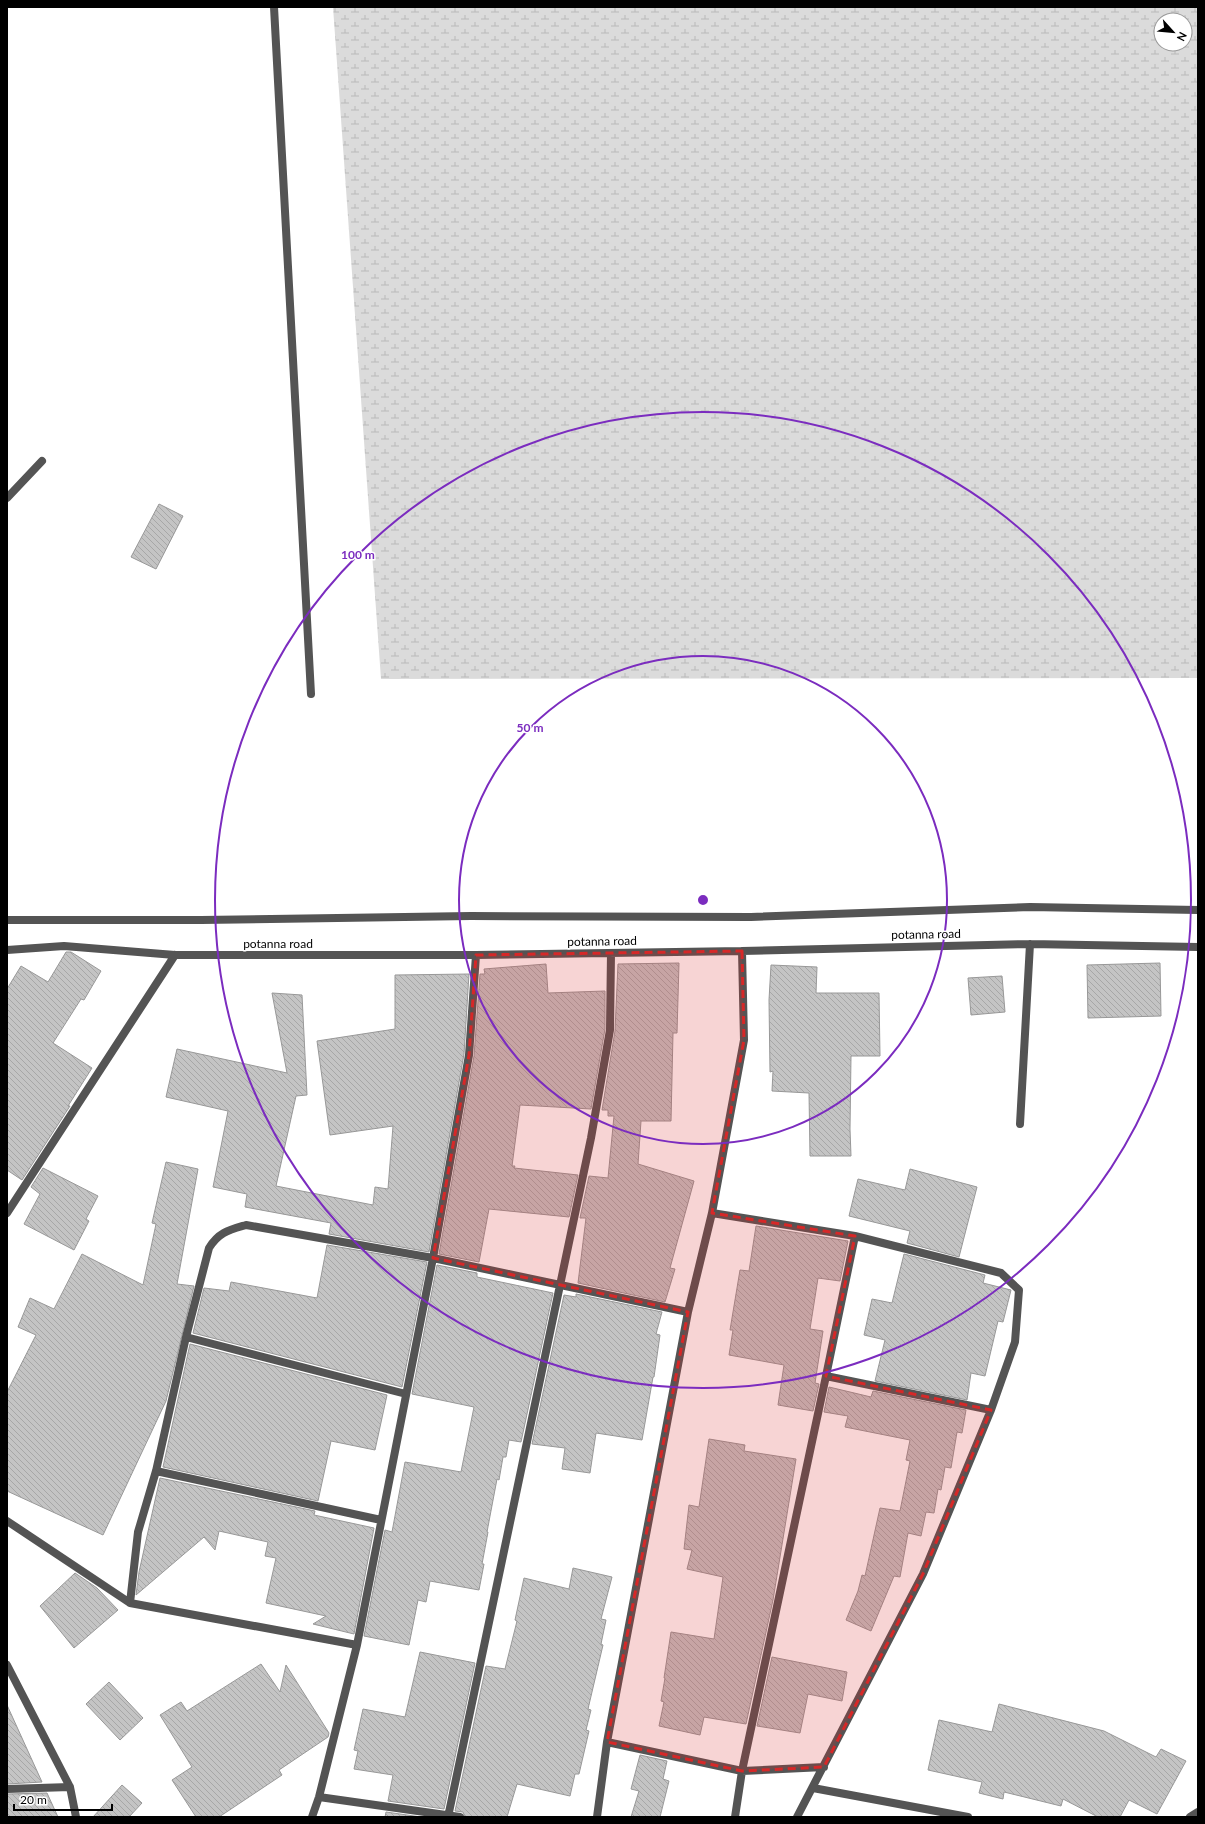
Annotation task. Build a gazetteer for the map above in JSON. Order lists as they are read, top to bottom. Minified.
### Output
{"streets":{"street":["potanna road"]},"scale_bar":"20 m","north":"bottom right","rings":["100 m","50 m"]}
